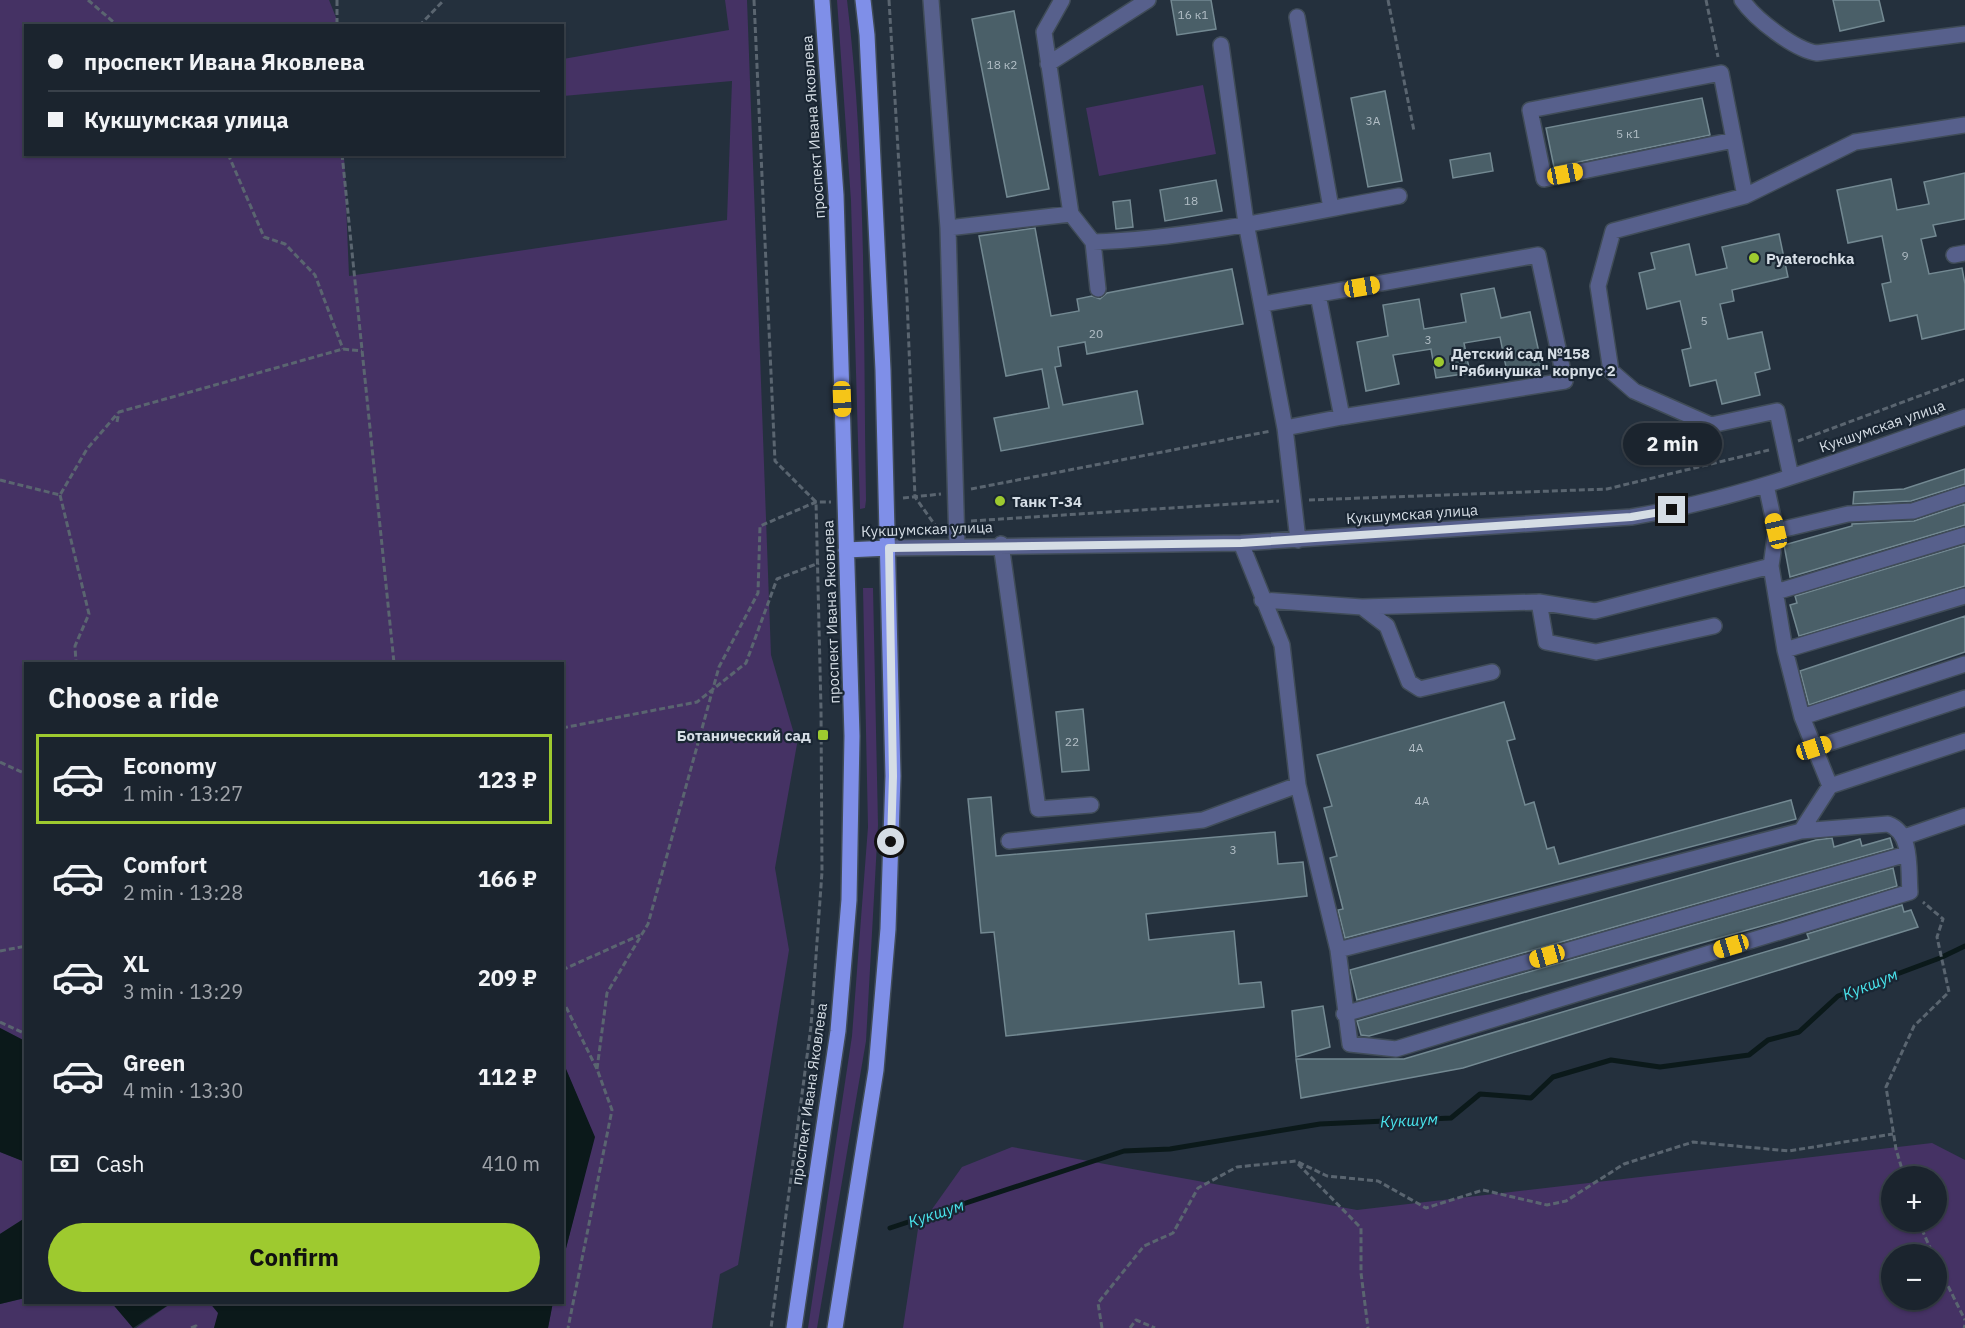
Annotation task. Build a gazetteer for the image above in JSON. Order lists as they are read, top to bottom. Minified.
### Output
{"streets":{"main road":["проспект Ивана Яковлева","Кукшумская улица"]},"crossings":[["проспект Ивана Яковлева","Кукшумская улица"]],"water":["Кукшум"],"places":{"other":["Pyaterochka","Детский сад №158 \"Рябинушка\" корпус 2","Танк Т-34"],"transit":["Ботанический сад"]},"house_numbers":["16 к1","18 к2","3А","5 к1","18","9","5","20","3","22","4А","4А","3"],"page":{"banner":["проспект Ивана Яковлева","Кукшумская улица"],"bubble":"2 min","heading":"Choose a ride","list":[{"name":"Economy","note":"1 min · 13:27","value":"123 ₽"},{"name":"Comfort","note":"2 min · 13:28","value":"166 ₽"},{"name":"XL","note":"3 min · 13:29","value":"209 ₽"},{"name":"Green","note":"4 min · 13:30","value":"112 ₽"}],"pay":["Cash","410 m"],"map_buttons":["+","−"],"buttons":"Confirm"}}
